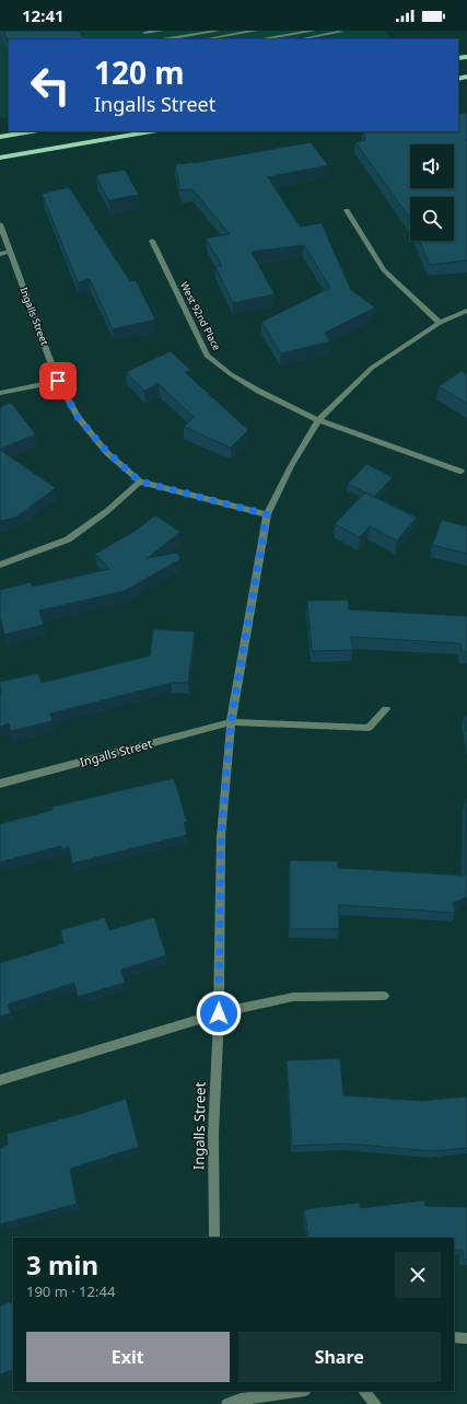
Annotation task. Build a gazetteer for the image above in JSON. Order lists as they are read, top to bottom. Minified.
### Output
{"streets":{"street":["Ingalls Street","West 92nd Place"]},"page":{"status":"12:41","turn":["120 m","Ingalls Street"],"heading":["3 min","190 m · 12:44"],"buttons":["Exit","Share"]}}
